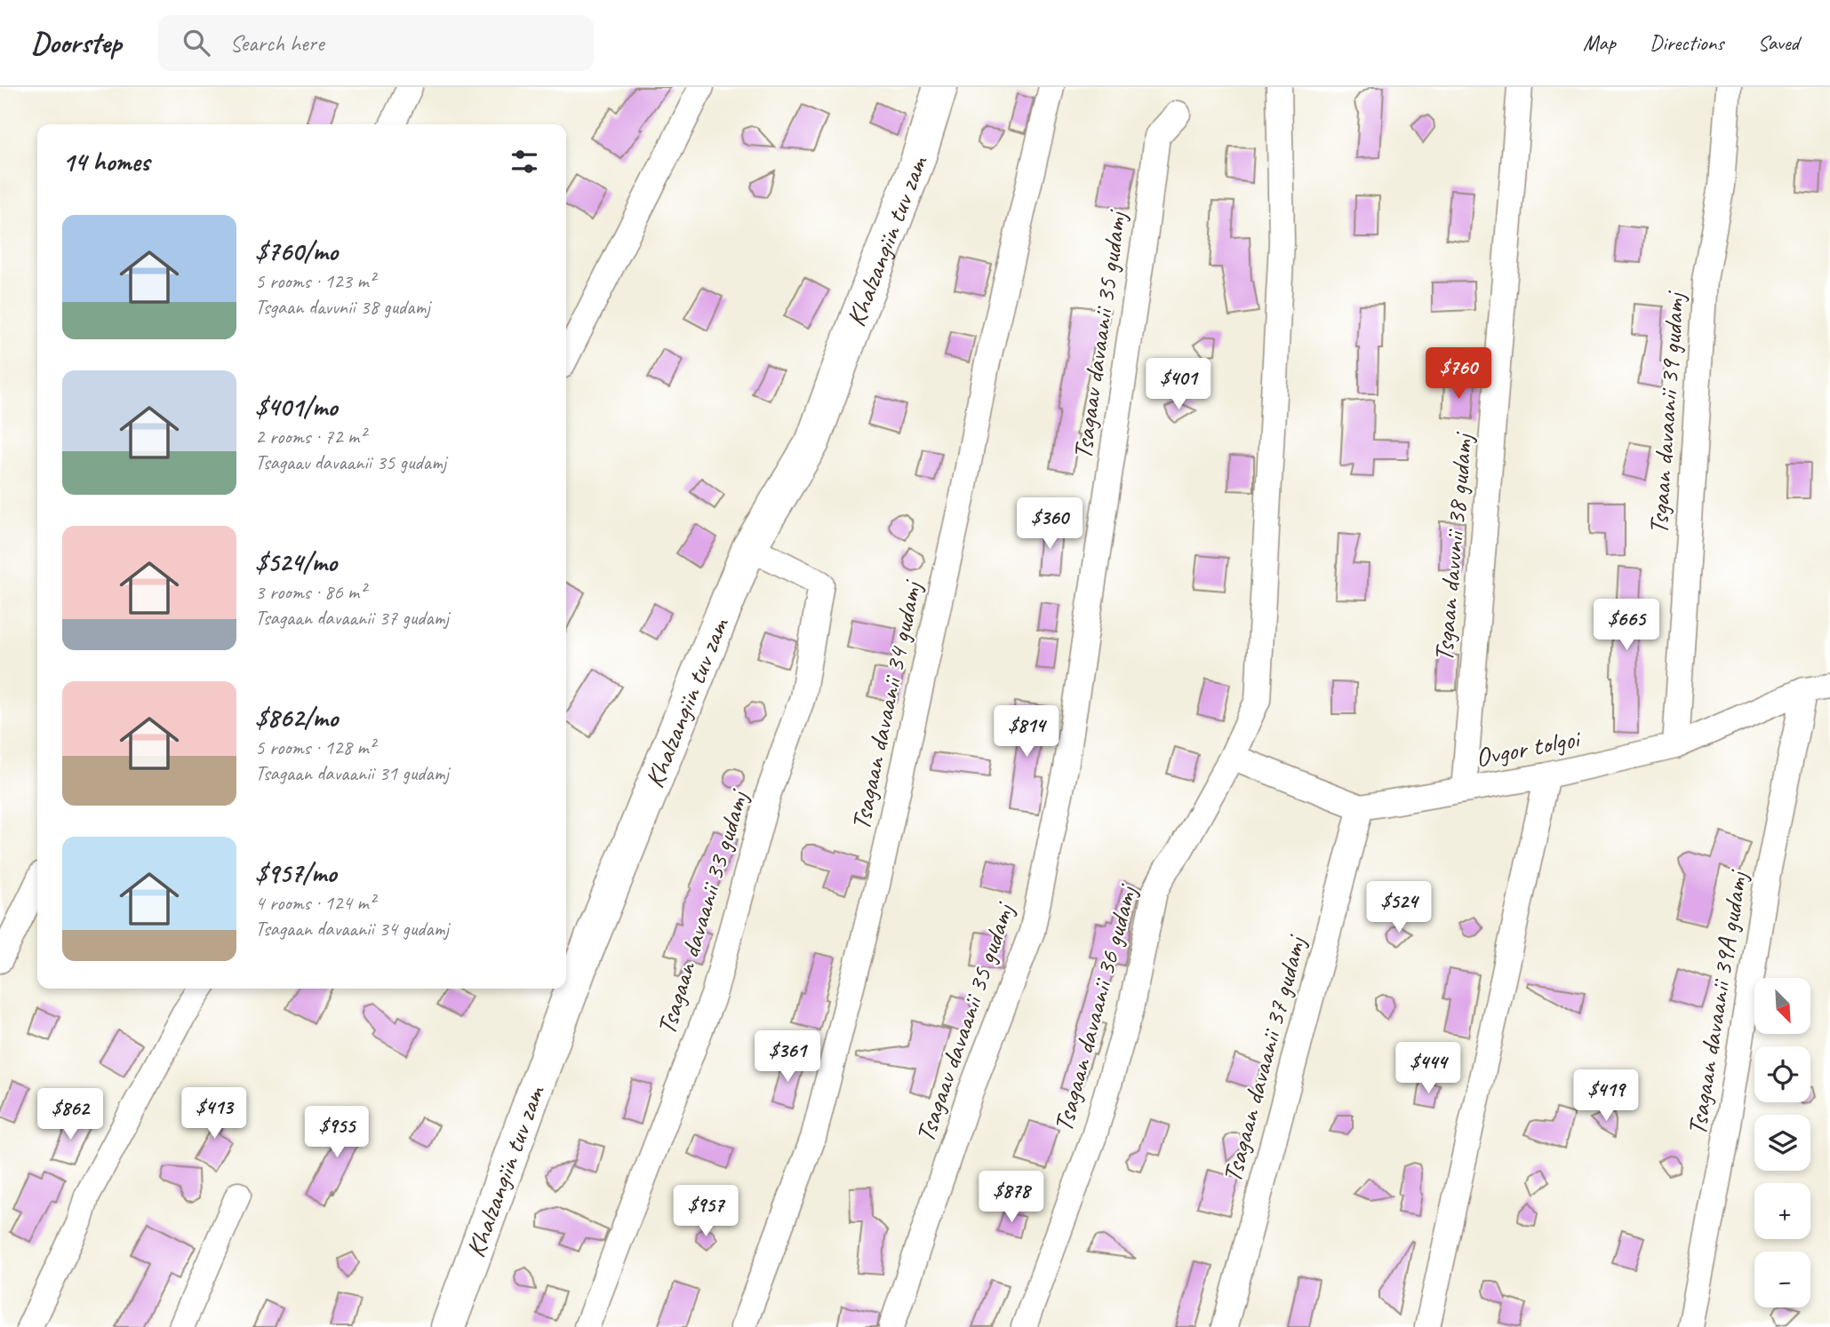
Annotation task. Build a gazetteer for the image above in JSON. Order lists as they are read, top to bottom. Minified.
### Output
{"streets":{"street":["Khalzangiin tuv zam","Tsagaav davaanii 35 gudamj","Tsgaan davaanii 39 gudamj","Tsgaan davvnii 38 gudamj","Tsagaan davaanii 34 gudamj","Ovgor tolgoi","Tsagaan davaanii 33 gudamj","Tsagaan davaanii 39A gudamj","Tsagaan davaanii 36 gudamj","Tsagaan davaanii 37 gudamj"]},"crossings":[["Khalzangiin tuv zam","Tsagaan davaanii 33 gudamj"],["Tsgaan davaanii 39 gudamj","Ovgor tolgoi"],["Tsgaan davvnii 38 gudamj","Ovgor tolgoi"],["Ovgor tolgoi","Tsagaan davaanii 39A gudamj"],["Ovgor tolgoi","Tsagaan davaanii 37 gudamj"]],"north":"bottom right","page":{"header":"Doorstep","search":"Search here","nav":["Map","Directions","Saved"],"heading":"14 homes","list":[{"name":"$760/mo","note":"5 rooms · 123 m² · Tsgaan davvnii 38 gudamj"},{"name":"$401/mo","note":"2 rooms · 72 m² · Tsagaav davaanii 35 gudamj"},{"name":"$524/mo","note":"3 rooms · 86 m² · Tsagaan davaanii 37 gudamj"},{"name":"$862/mo","note":"5 rooms · 128 m² · Tsagaan davaanii 31 gudamj"},{"name":"$957/mo","note":"4 rooms · 124 m² · Tsagaan davaanii 34 gudamj"}],"price":["$760","$401","$360","$665","$814","$524","$361","$444","$419","$413","$862","$955","$878","$957"],"map_buttons":["+","−"]}}
